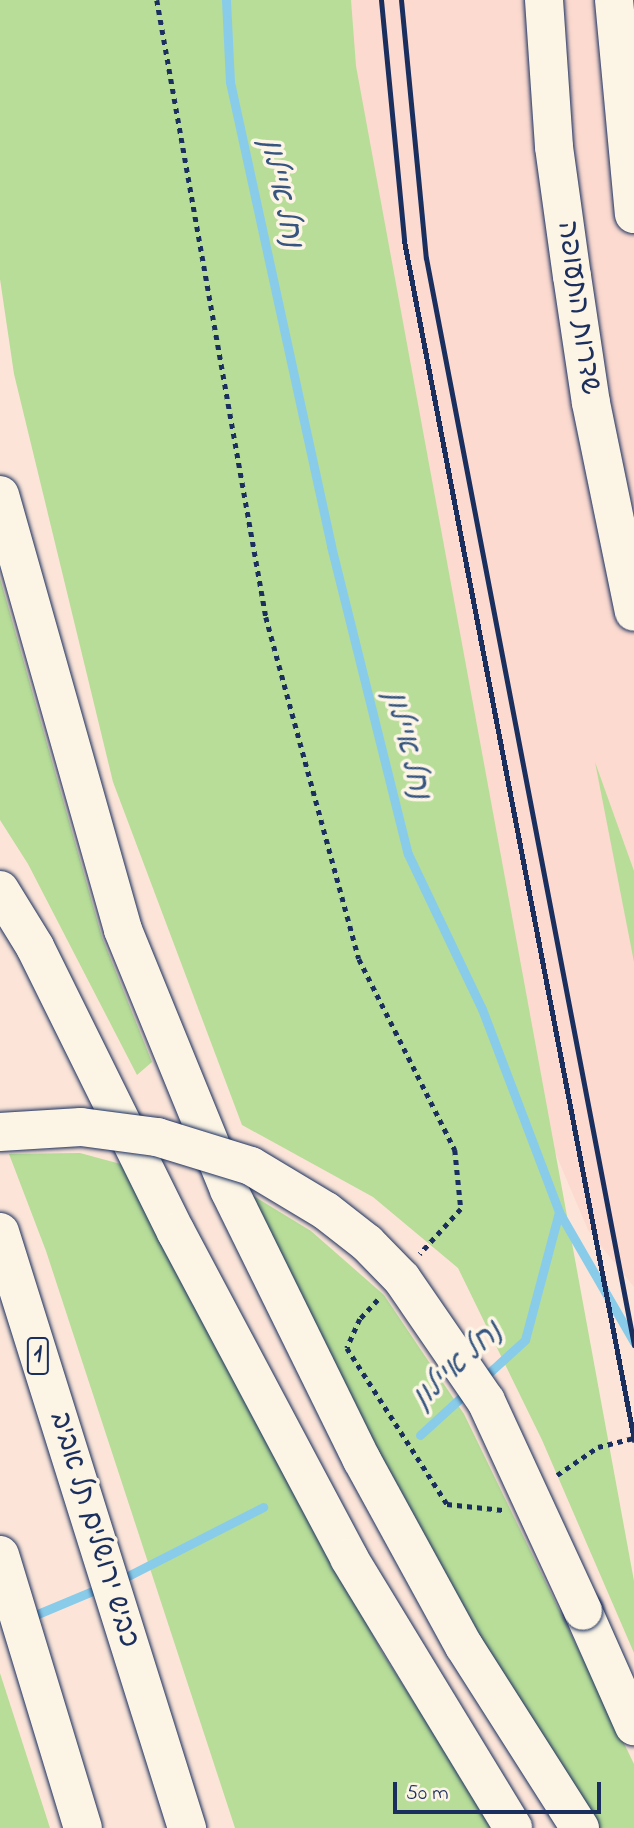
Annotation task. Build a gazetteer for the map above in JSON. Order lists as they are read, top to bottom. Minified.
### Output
{"streets":{"main road":["שדרות התעופה","1","כביש ירושלים תל אביב"]},"water":["נחל איילון"],"scale_bar":"50 m"}
